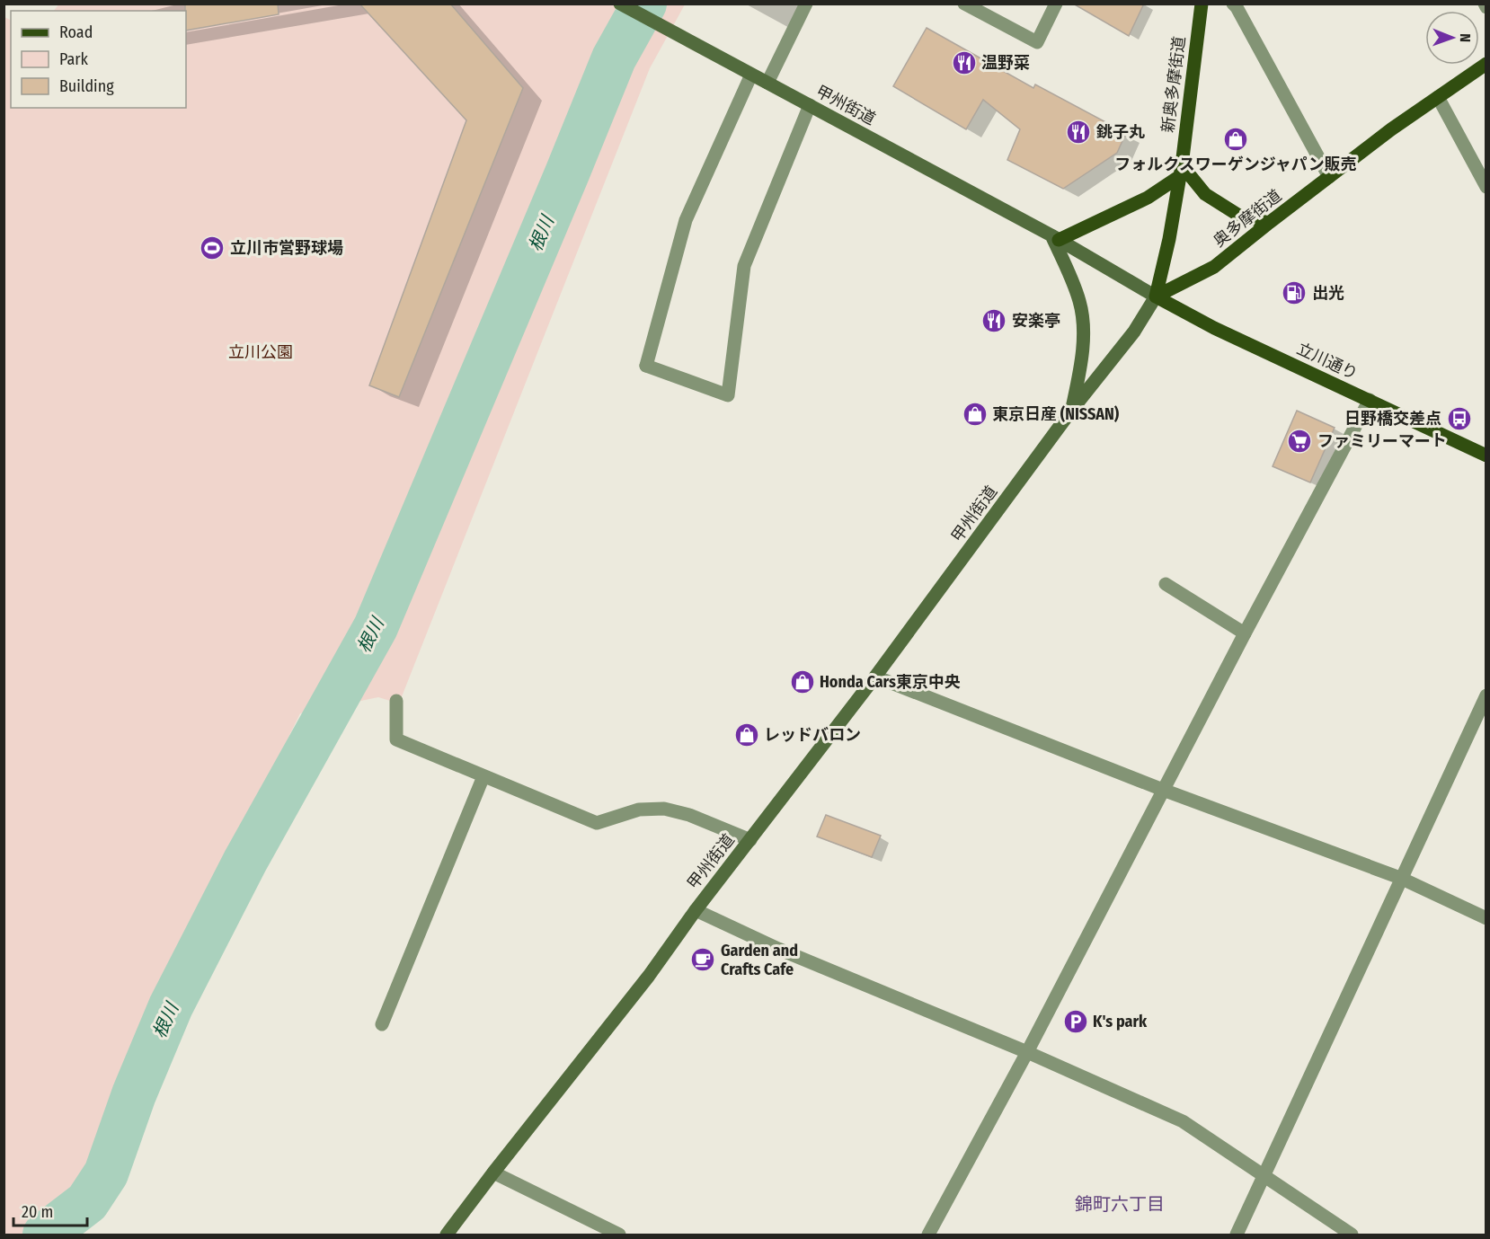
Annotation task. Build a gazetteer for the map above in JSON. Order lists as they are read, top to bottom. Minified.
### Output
{"streets":{"main road":["新奥多摩街道","甲州街道","奥多摩街道","立川通り"]},"crossings":[["新奥多摩街道","甲州街道"],["新奥多摩街道","奥多摩街道"],["新奥多摩街道","立川通り"],["甲州街道","奥多摩街道"],["甲州街道","立川通り"],["奥多摩街道","立川通り"]],"districts":["錦町六丁目"],"water":["根川"],"parks":["立川公園"],"places":{"restaurant":["温野菜","銚子丸","安楽亭"],"shop":["フォルクスワーゲンジャパン販売","東京日産 (NISSAN)","Honda Cars東京中央","レッドバロン"],"sports":["立川市営野球場"],"fuel station":["出光"],"bus stop":["日野橋交差点"],"supermarket":["ファミリーマート"],"cafe":["Garden and Crafts Cafe"],"parking":["K's park"]},"legend":["Road","Park","Building"],"scale_bar":"20 m","north":"right"}
